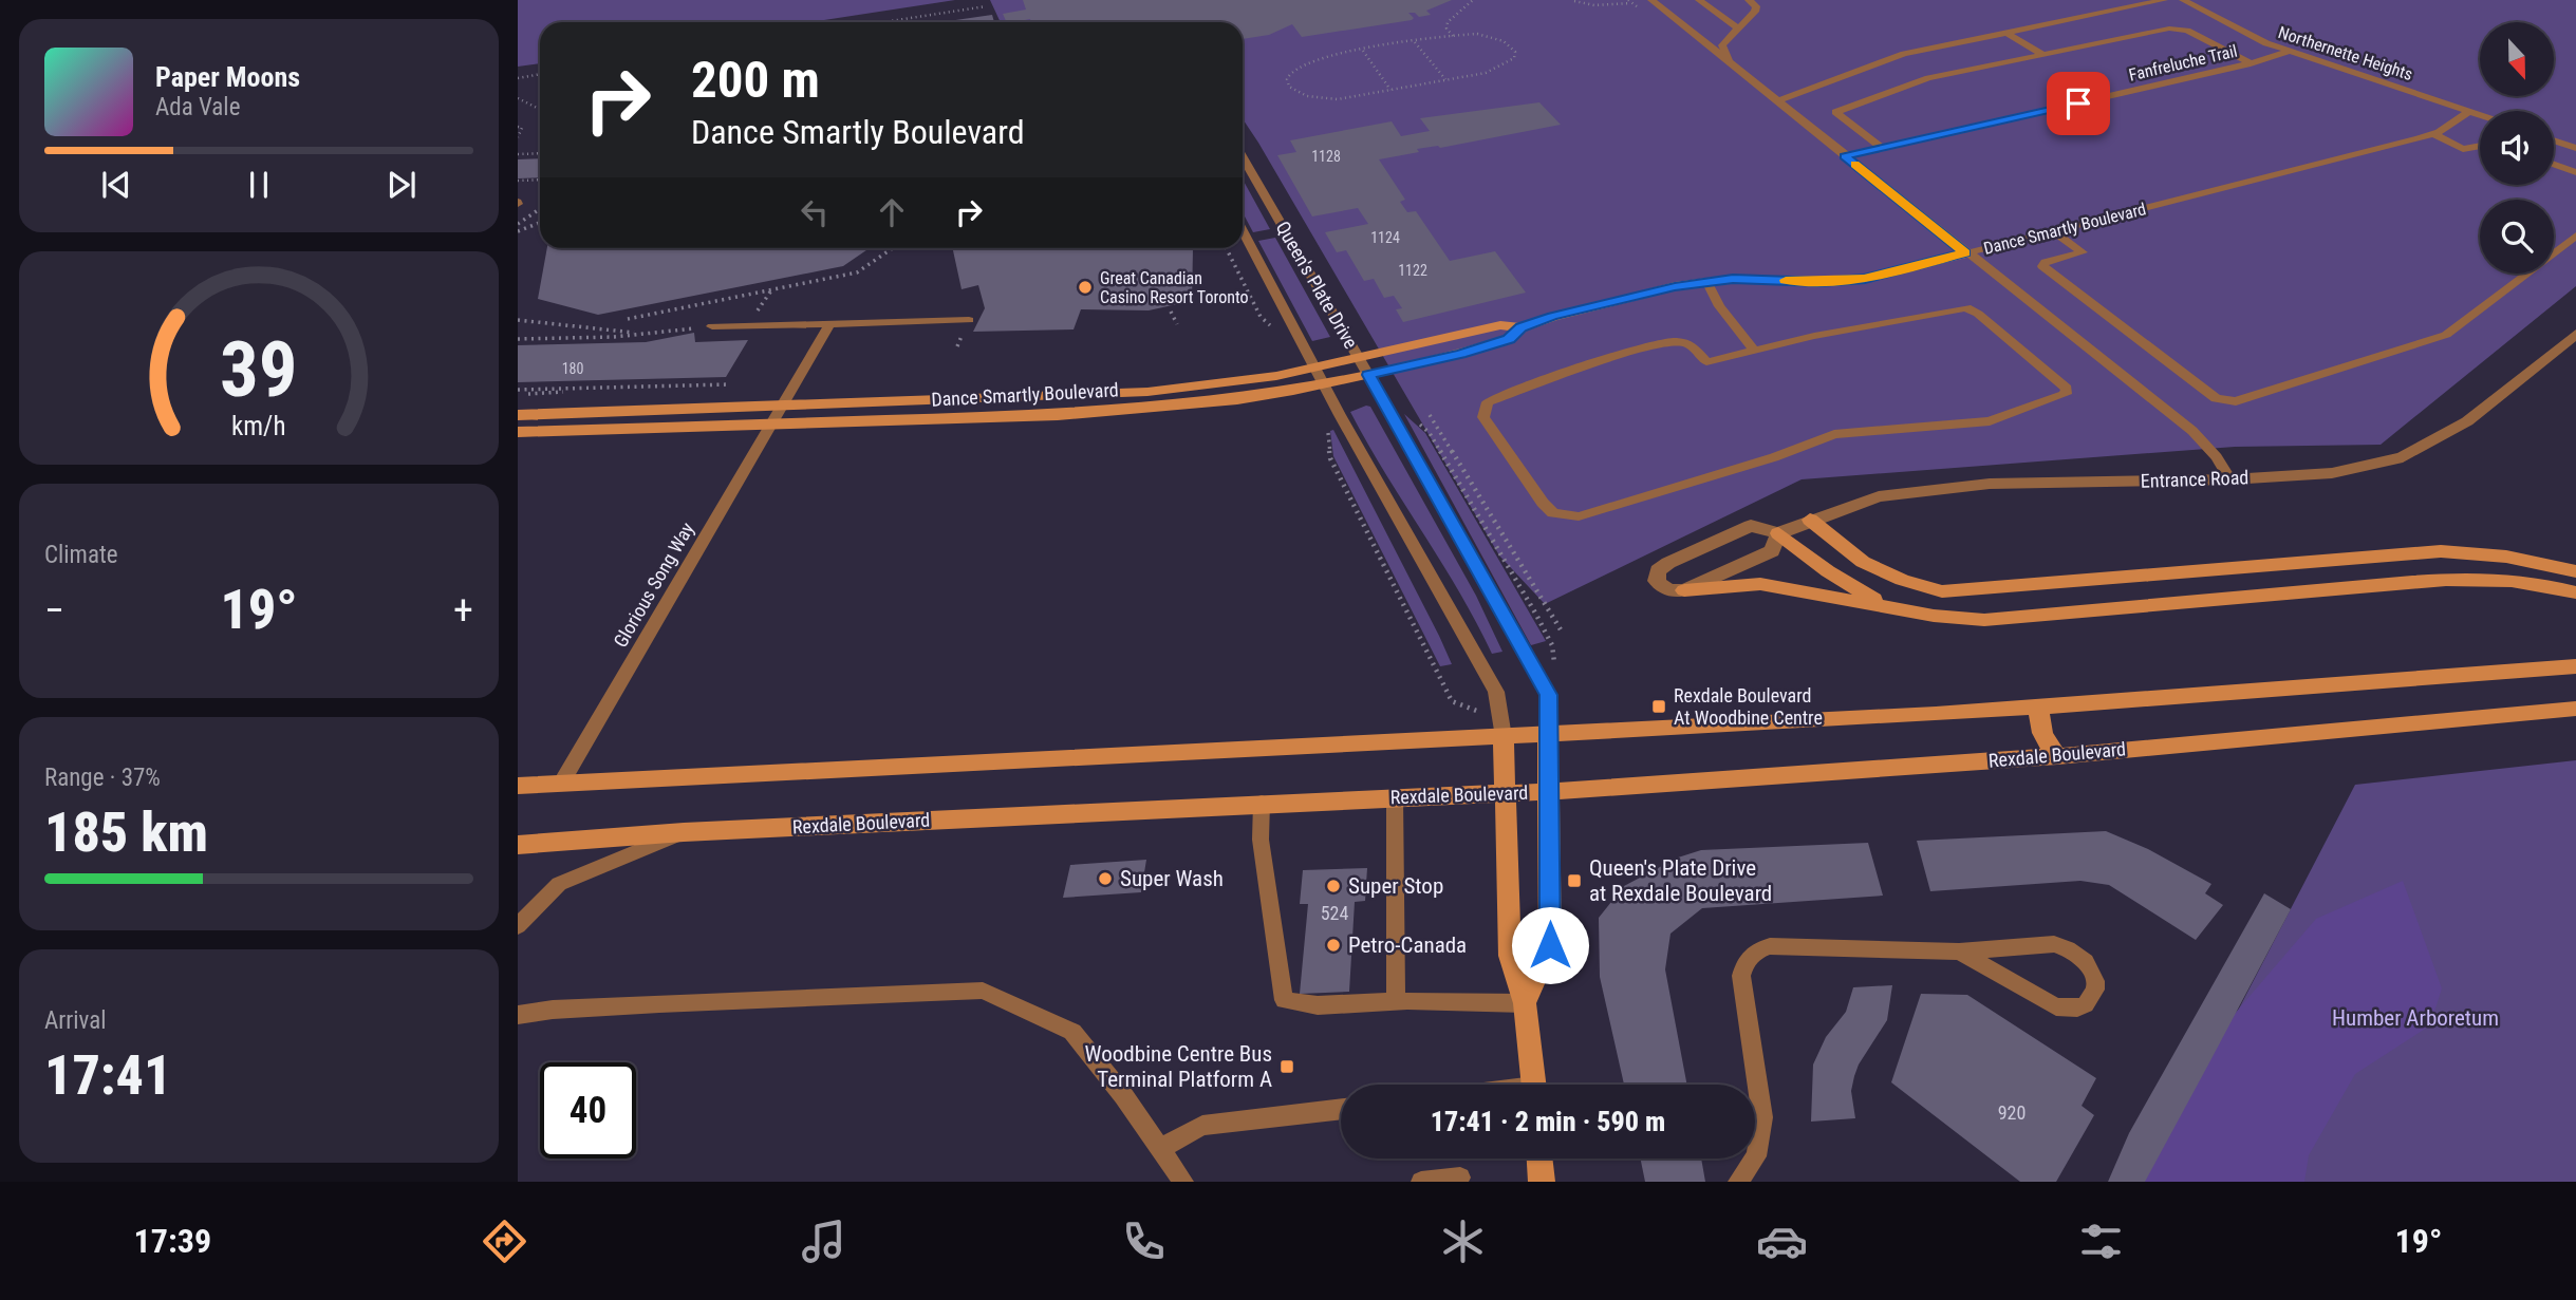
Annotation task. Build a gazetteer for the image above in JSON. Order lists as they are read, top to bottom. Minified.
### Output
{"streets":{"main road":["Dance Smartly Boulevard","Queen's Plate Drive","Rexdale Boulevard"],"street":["Entrance Road"],"lane":["Northernette Heights","Fanfreluche Trail","Glorious Song Way"]},"crossings":[["Northernette Heights","Fanfreluche Trail"],["Northernette Heights","Dance Smartly Boulevard"],["Dance Smartly Boulevard","Queen's Plate Drive"],["Dance Smartly Boulevard","Glorious Song Way"],["Queen's Plate Drive","Rexdale Boulevard"]],"parks":["Humber Arboretum"],"places":{"other":["Great Canadian Casino Resort Toronto","Super Wash","Super Stop","Petro-Canada"],"transit":["Rexdale Boulevard At Woodbine Centre","Queen's Plate Drive at Rexdale Boulevard","Woodbine Centre Bus Terminal Platform A"]},"house_numbers":["1128","1124","1122","180","524","920"],"north":"bottom","page":{"turn":["200 m","Dance Smartly Boulevard"],"song":["Paper Moons","Ada Vale"],"tile":["Climate",["Range · 37%","185 km"],["Arrival","17:41"]],"heat":["−","19°","+"],"limit":"40","trip":"17:41 · 2 min · 590 m","tabs":["17:39","19°"],"gauge":["39","km/h"]}}
